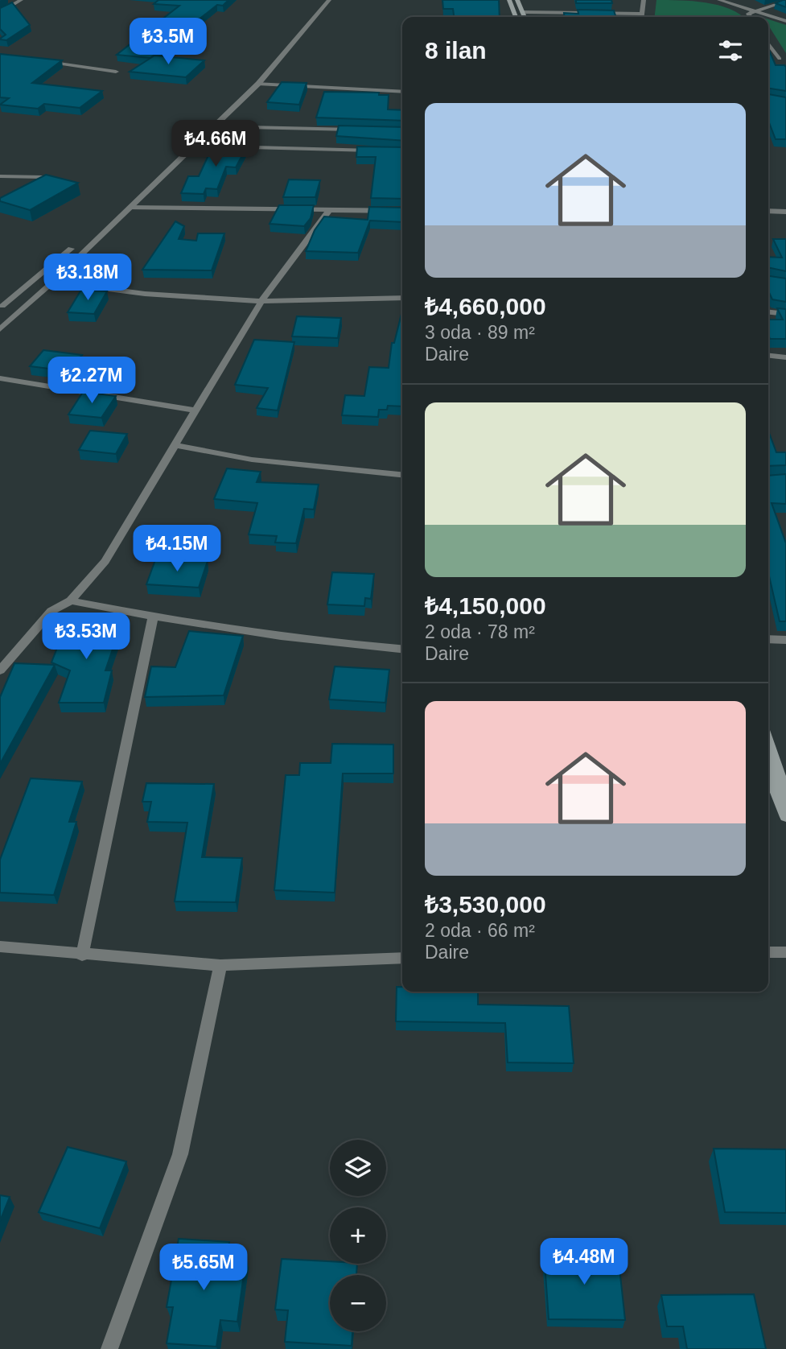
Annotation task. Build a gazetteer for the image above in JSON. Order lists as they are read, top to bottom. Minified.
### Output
{"page":{"heading":"8 ilan","price":["₺3.5M","₺4.66M","₺3.18M","₺2.27M","₺4.15M","₺3.53M","₺4.48M","₺5.65M"],"list":[{"name":"₺4,660,000","note":"3 oda · 89 m² · Daire"},{"name":"₺4,150,000","note":"2 oda · 78 m² · Daire"},{"name":"₺3,530,000","note":"2 oda · 66 m² · Daire"}],"map_buttons":["+","−"]}}
